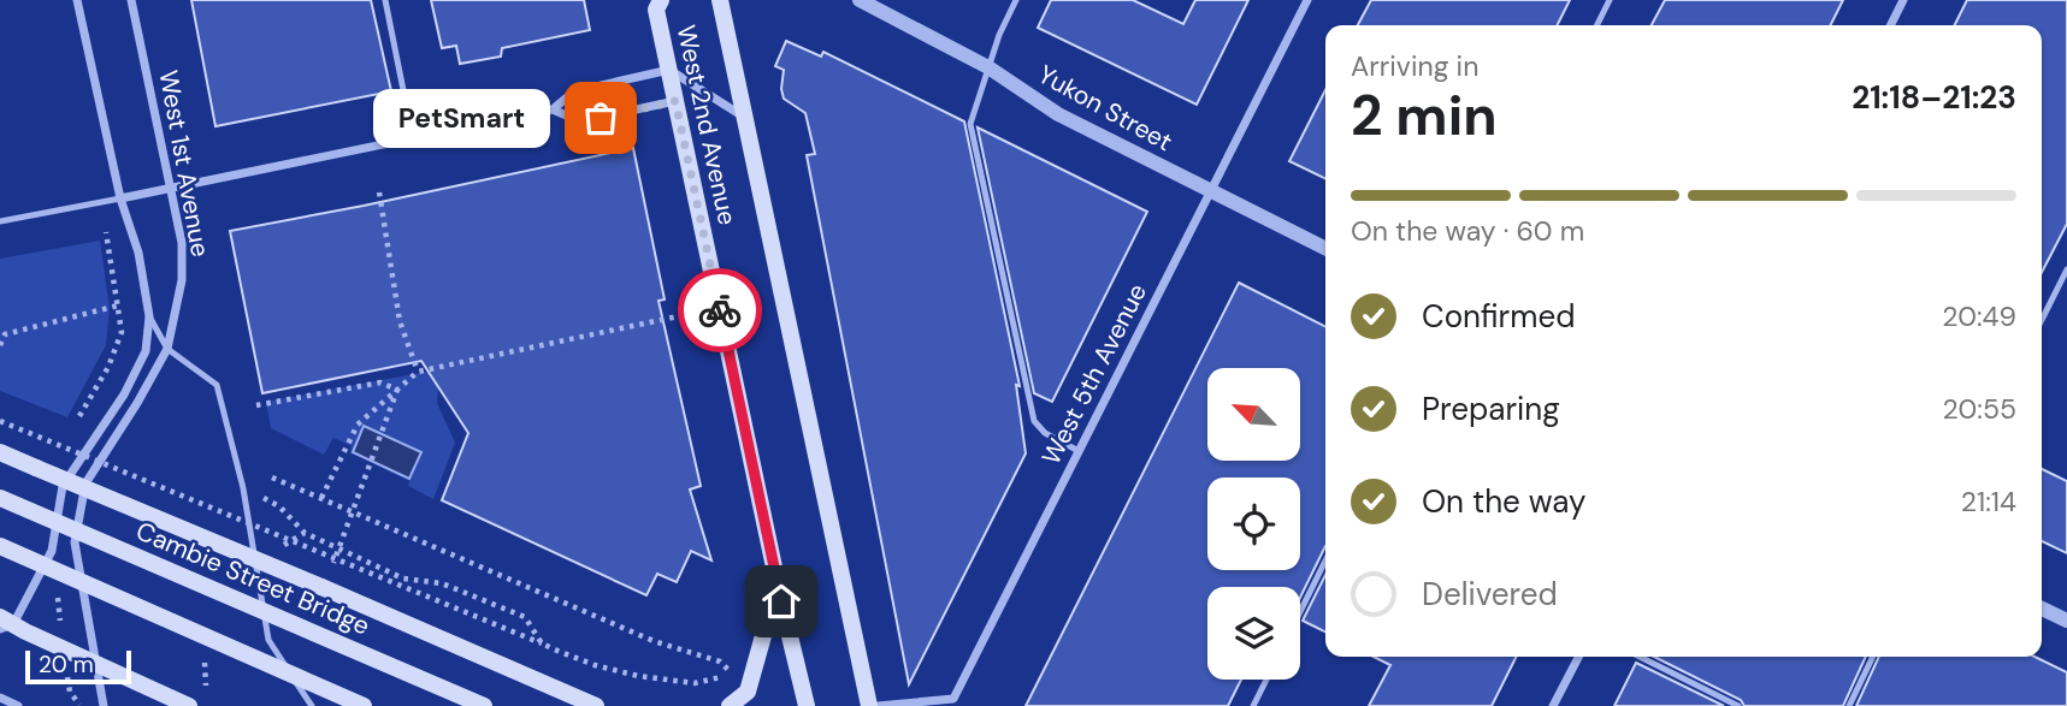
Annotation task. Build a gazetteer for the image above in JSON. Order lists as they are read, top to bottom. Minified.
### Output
{"streets":{"main road":["West 2nd Avenue","Cambie Street Bridge"],"street":["Yukon Street","West 1st Avenue","West 5th Avenue"]},"crossings":[["Yukon Street","West 5th Avenue"]],"places":["PetSmart"],"scale_bar":"20 m","north":"top left","page":{"heading":["2 min","Arriving in","21:18–21:23"],"bubble":"PetSmart","bar":"On the way · 60 m","list":[["Confirmed","20:49"],["Preparing","20:55"],["On the way","21:14"],"Delivered"],"scale":"20 m"}}
